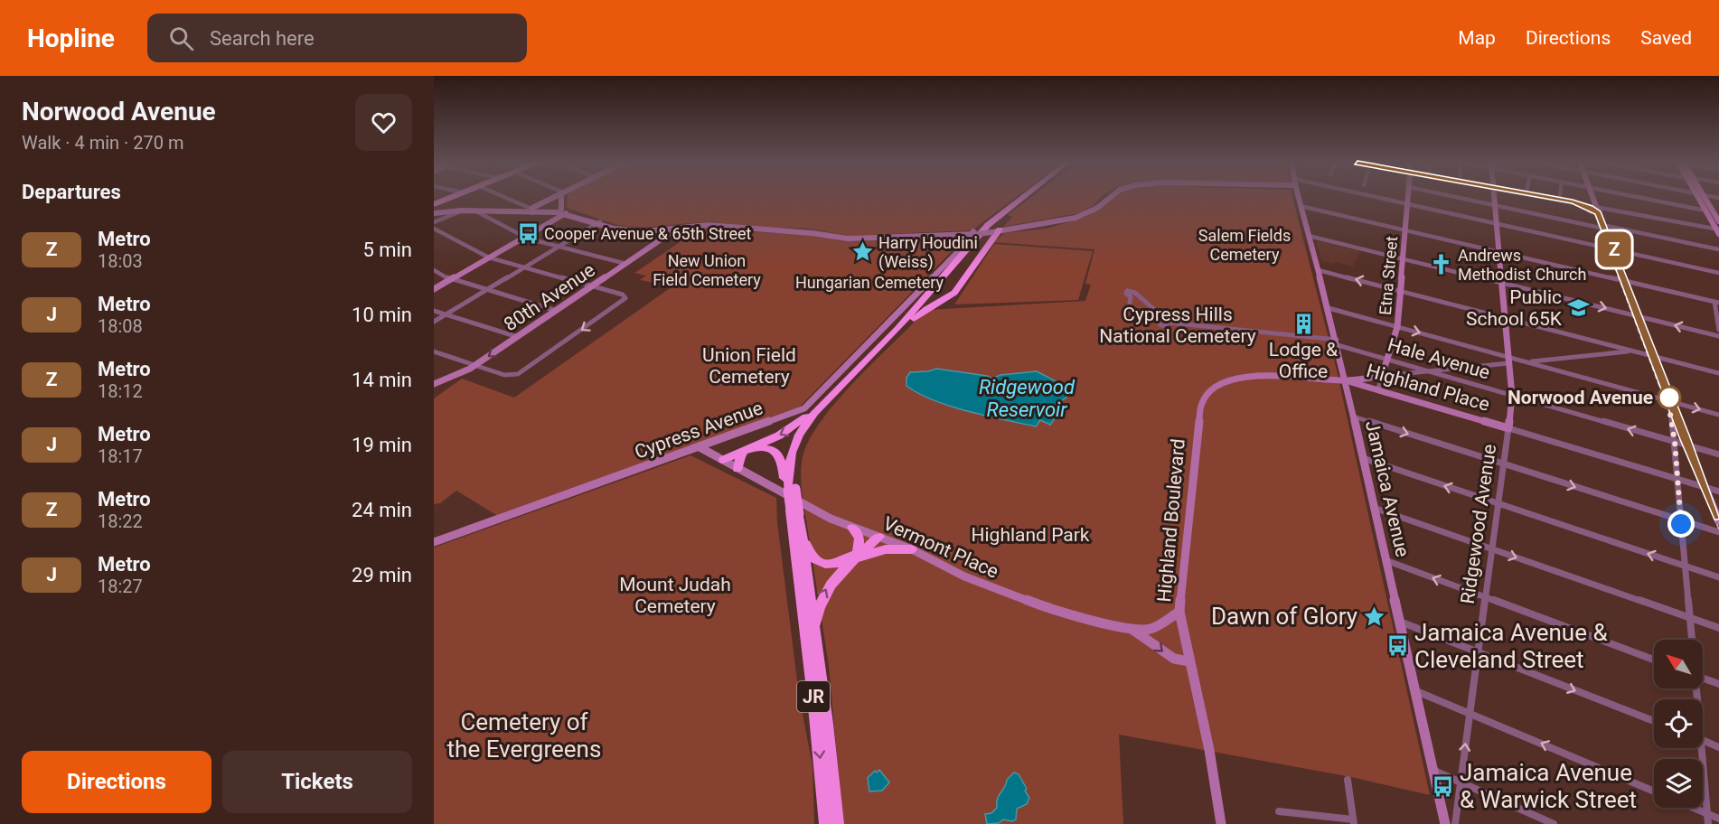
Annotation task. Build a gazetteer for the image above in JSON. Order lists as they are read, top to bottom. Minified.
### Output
{"streets":{"highway":["JR"],"street":["Etna Street","80th Avenue","Hale Avenue","Highland Place","Cypress Avenue","Jamaica Avenue","Highland Boulevard","Ridgewood Avenue","Vermont Place"]},"crossings":[["Etna Street","Hale Avenue"],["Etna Street","Highland Place"],["Hale Avenue","Jamaica Avenue"],["Hale Avenue","Ridgewood Avenue"],["Highland Place","Jamaica Avenue"],["Highland Place","Highland Boulevard"],["Highland Place","Ridgewood Avenue"],["Cypress Avenue","Vermont Place"],["Jamaica Avenue","Highland Boulevard"],["Highland Boulevard","Vermont Place"]],"water":["Ridgewood Reservoir"],"parks":["Salem Fields Cemetery","New Union Field Cemetery","Hungarian Cemetery","Cypress Hills National Cemetery","Union Field Cemetery","Highland Park","Mount Judah Cemetery","Cemetery of the Evergreens"],"places":{"bus stop":["Cooper Avenue & 65th Street","Jamaica Avenue & Cleveland Street","Jamaica Avenue & Warwick Street"],"place":["Harry Houdini (Weiss)","Dawn of Glory"],"church":["Andrews Methodist Church"],"school or university":["Public School 65K"],"building":["Lodge & Office"],"other":["Norwood Avenue"]},"lines":["metro line Z"],"north":"top left","page":{"header":"Hopline","search":"Search here","nav":["Map","Directions","Saved"],"heading":[["Norwood Avenue","Walk · 4 min · 270 m"],"Departures"],"on_map":"Z","list":[{"mark":"Z","name":"Metro","note":"18:03","value":"5 min"},{"mark":"J","name":"Metro","note":"18:08","value":"10 min"},{"mark":"Z","name":"Metro","note":"18:12","value":"14 min"},{"mark":"J","name":"Metro","note":"18:17","value":"19 min"},{"mark":"Z","name":"Metro","note":"18:22","value":"24 min"},{"mark":"J","name":"Metro","note":"18:27","value":"29 min"}],"buttons":["Directions","Tickets"]}}
